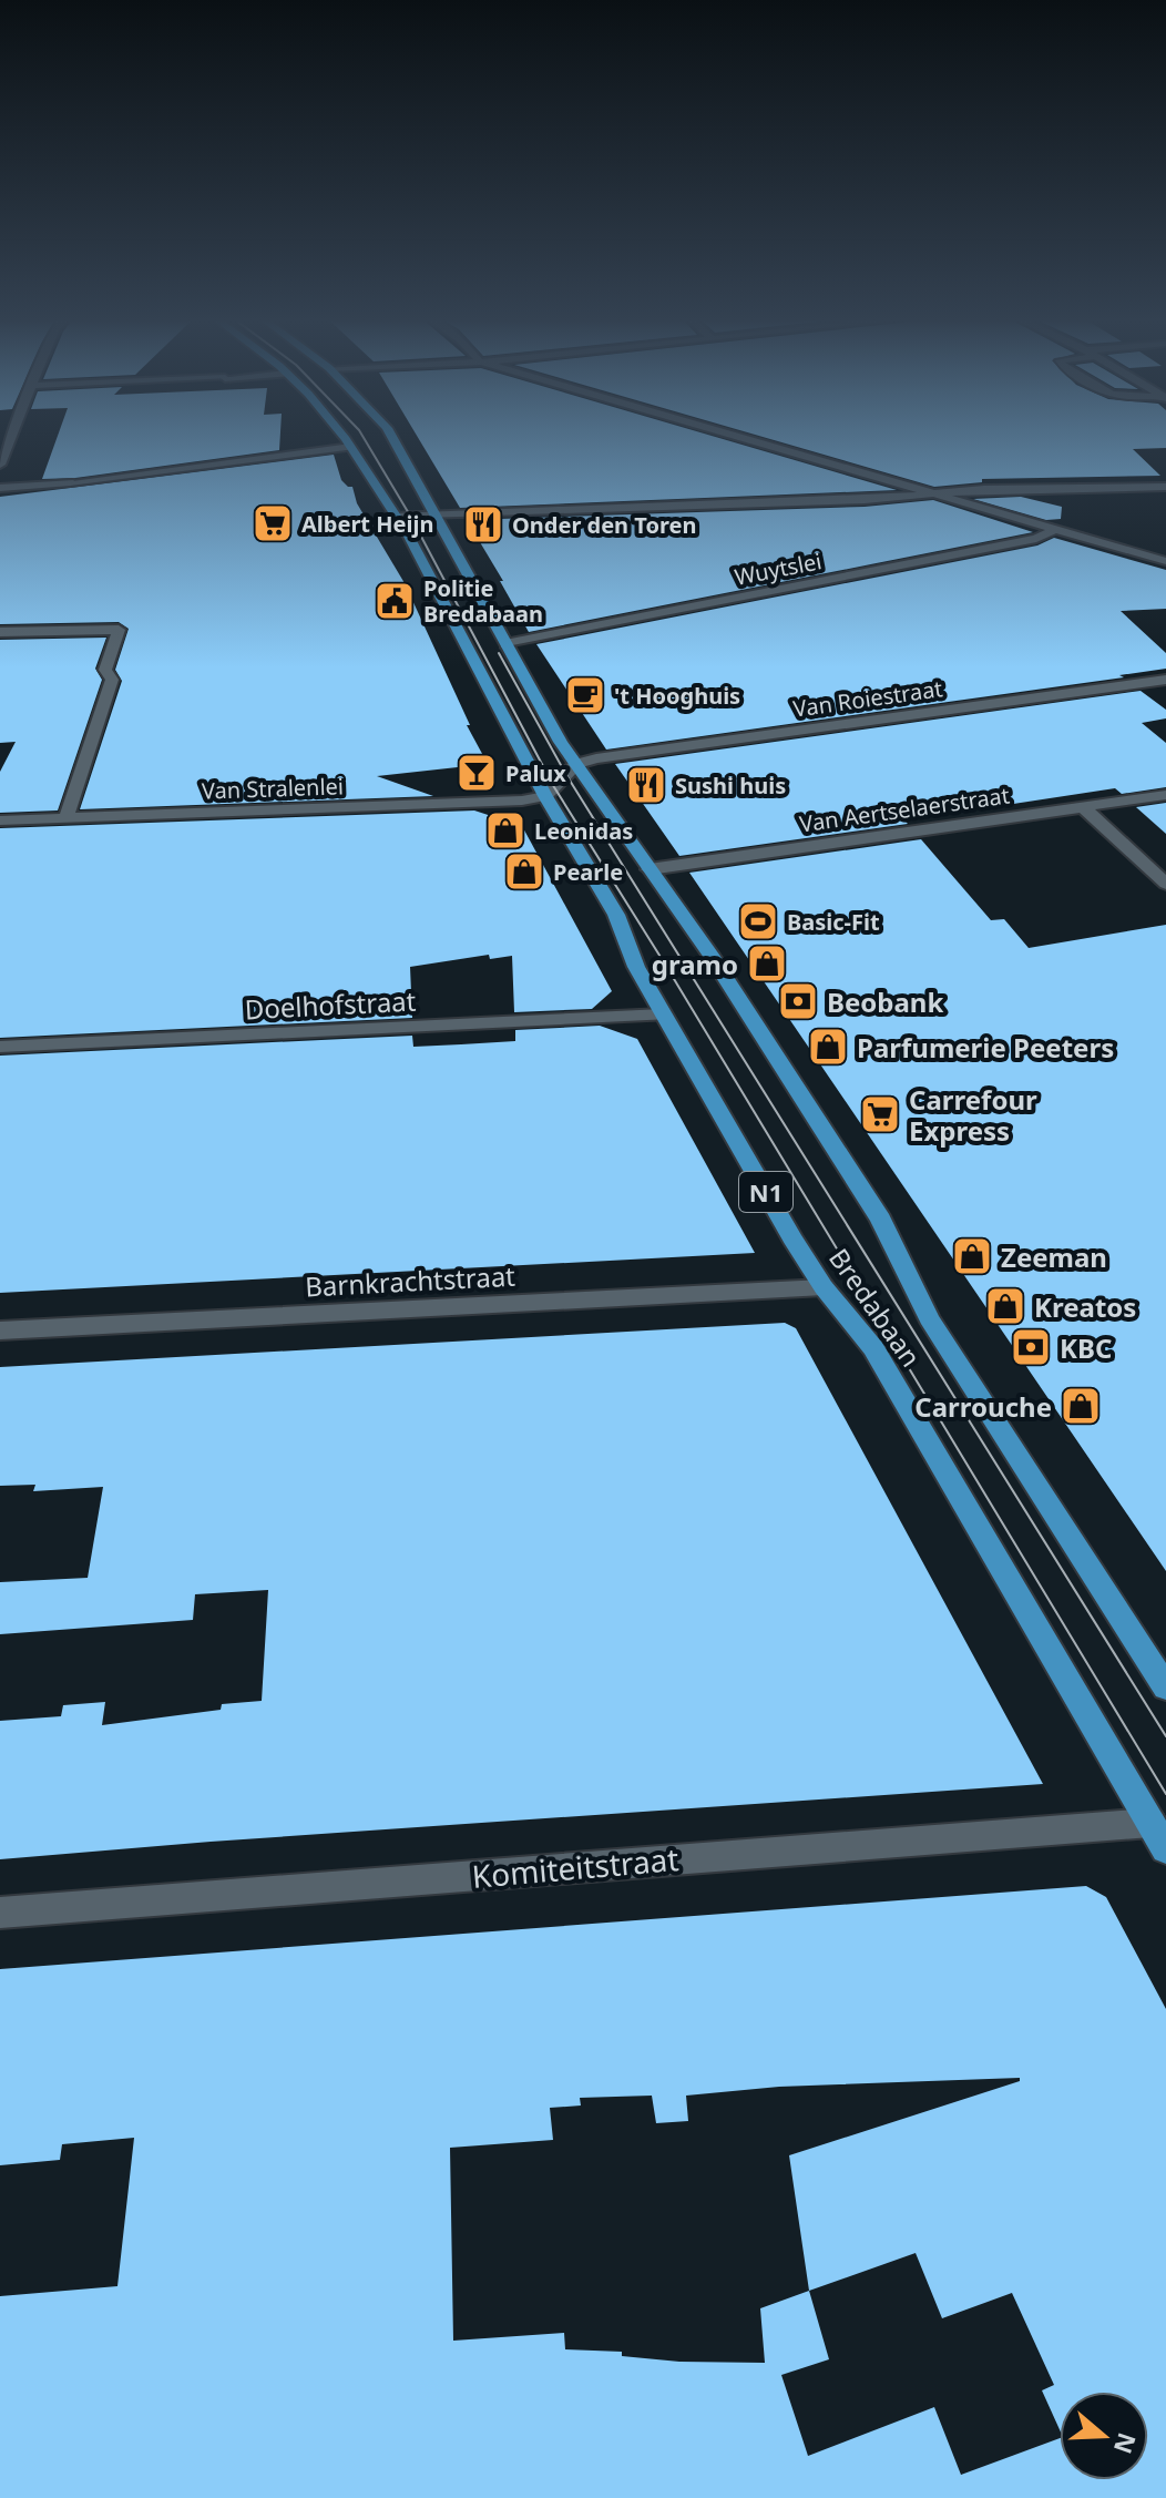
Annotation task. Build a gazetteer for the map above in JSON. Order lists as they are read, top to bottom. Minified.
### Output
{"streets":{"main road":["N1","Bredabaan"],"street":["Wuytslei","Van Roiestraat","Van Stralenlei","Van Aertselaerstraat","Doelhofstraat","Barnkrachtstraat","Komiteitstraat"]},"crossings":[["Wuytslei","Bredabaan"],["Van Roiestraat","Bredabaan"],["Van Stralenlei","Bredabaan"],["Van Aertselaerstraat","Bredabaan"],["Doelhofstraat","Bredabaan"],["Barnkrachtstraat","Bredabaan"],["Bredabaan","Komiteitstraat"]],"places":{"supermarket":["Albert Heijn","Carrefour Express"],"restaurant":["Onder den Toren","Sushi huis"],"public building":["Politie Bredabaan"],"cafe":["'t Hooghuis"],"bar":["Palux"],"shop":["Leonidas","Pearle","gramo","Parfumerie Peeters","Zeeman","Kreatos","Carrouche"],"sports":["Basic-Fit"],"bank":["Beobank","KBC"]},"north":"right"}
